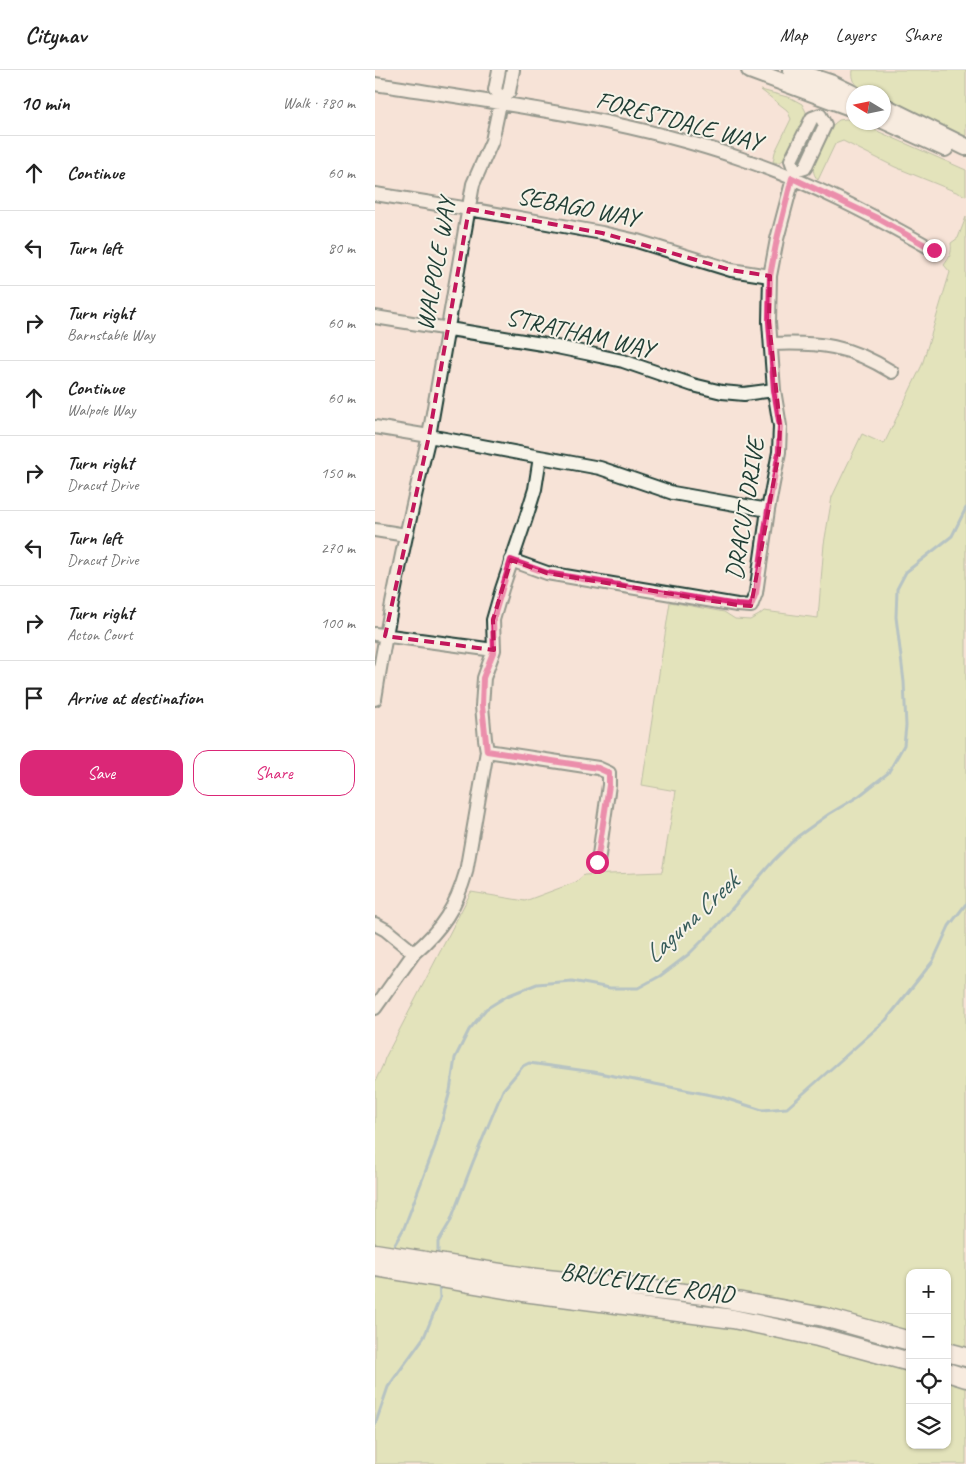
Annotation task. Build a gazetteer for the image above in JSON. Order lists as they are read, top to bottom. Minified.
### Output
{"streets":{"main road":["BRUCEVILLE ROAD"],"street":["FORESTDALE WAY","SEBAGO WAY","WALPOLE WAY","STRATHAM WAY","DRACUT DRIVE"]},"crossings":[["FORESTDALE WAY","WALPOLE WAY"],["FORESTDALE WAY","DRACUT DRIVE"],["SEBAGO WAY","WALPOLE WAY"],["SEBAGO WAY","DRACUT DRIVE"],["WALPOLE WAY","STRATHAM WAY"],["STRATHAM WAY","DRACUT DRIVE"]],"water":["Laguna Creek"],"north":"left","page":{"header":"Citynav","nav":["Map","Layers","Share"],"heading":["10 min","Walk · 780 m"],"list":[["Continue","60 m"],["Turn left","80 m"],["Turn right","Barnstable Way","60 m"],["Continue","Walpole Way","60 m"],["Turn right","Dracut Drive","150 m"],["Turn left","Dracut Drive","270 m"],["Turn right","Acton Court","100 m"],"Arrive at destination"],"buttons":["Save","Share"],"map_buttons":["+","−"]}}
